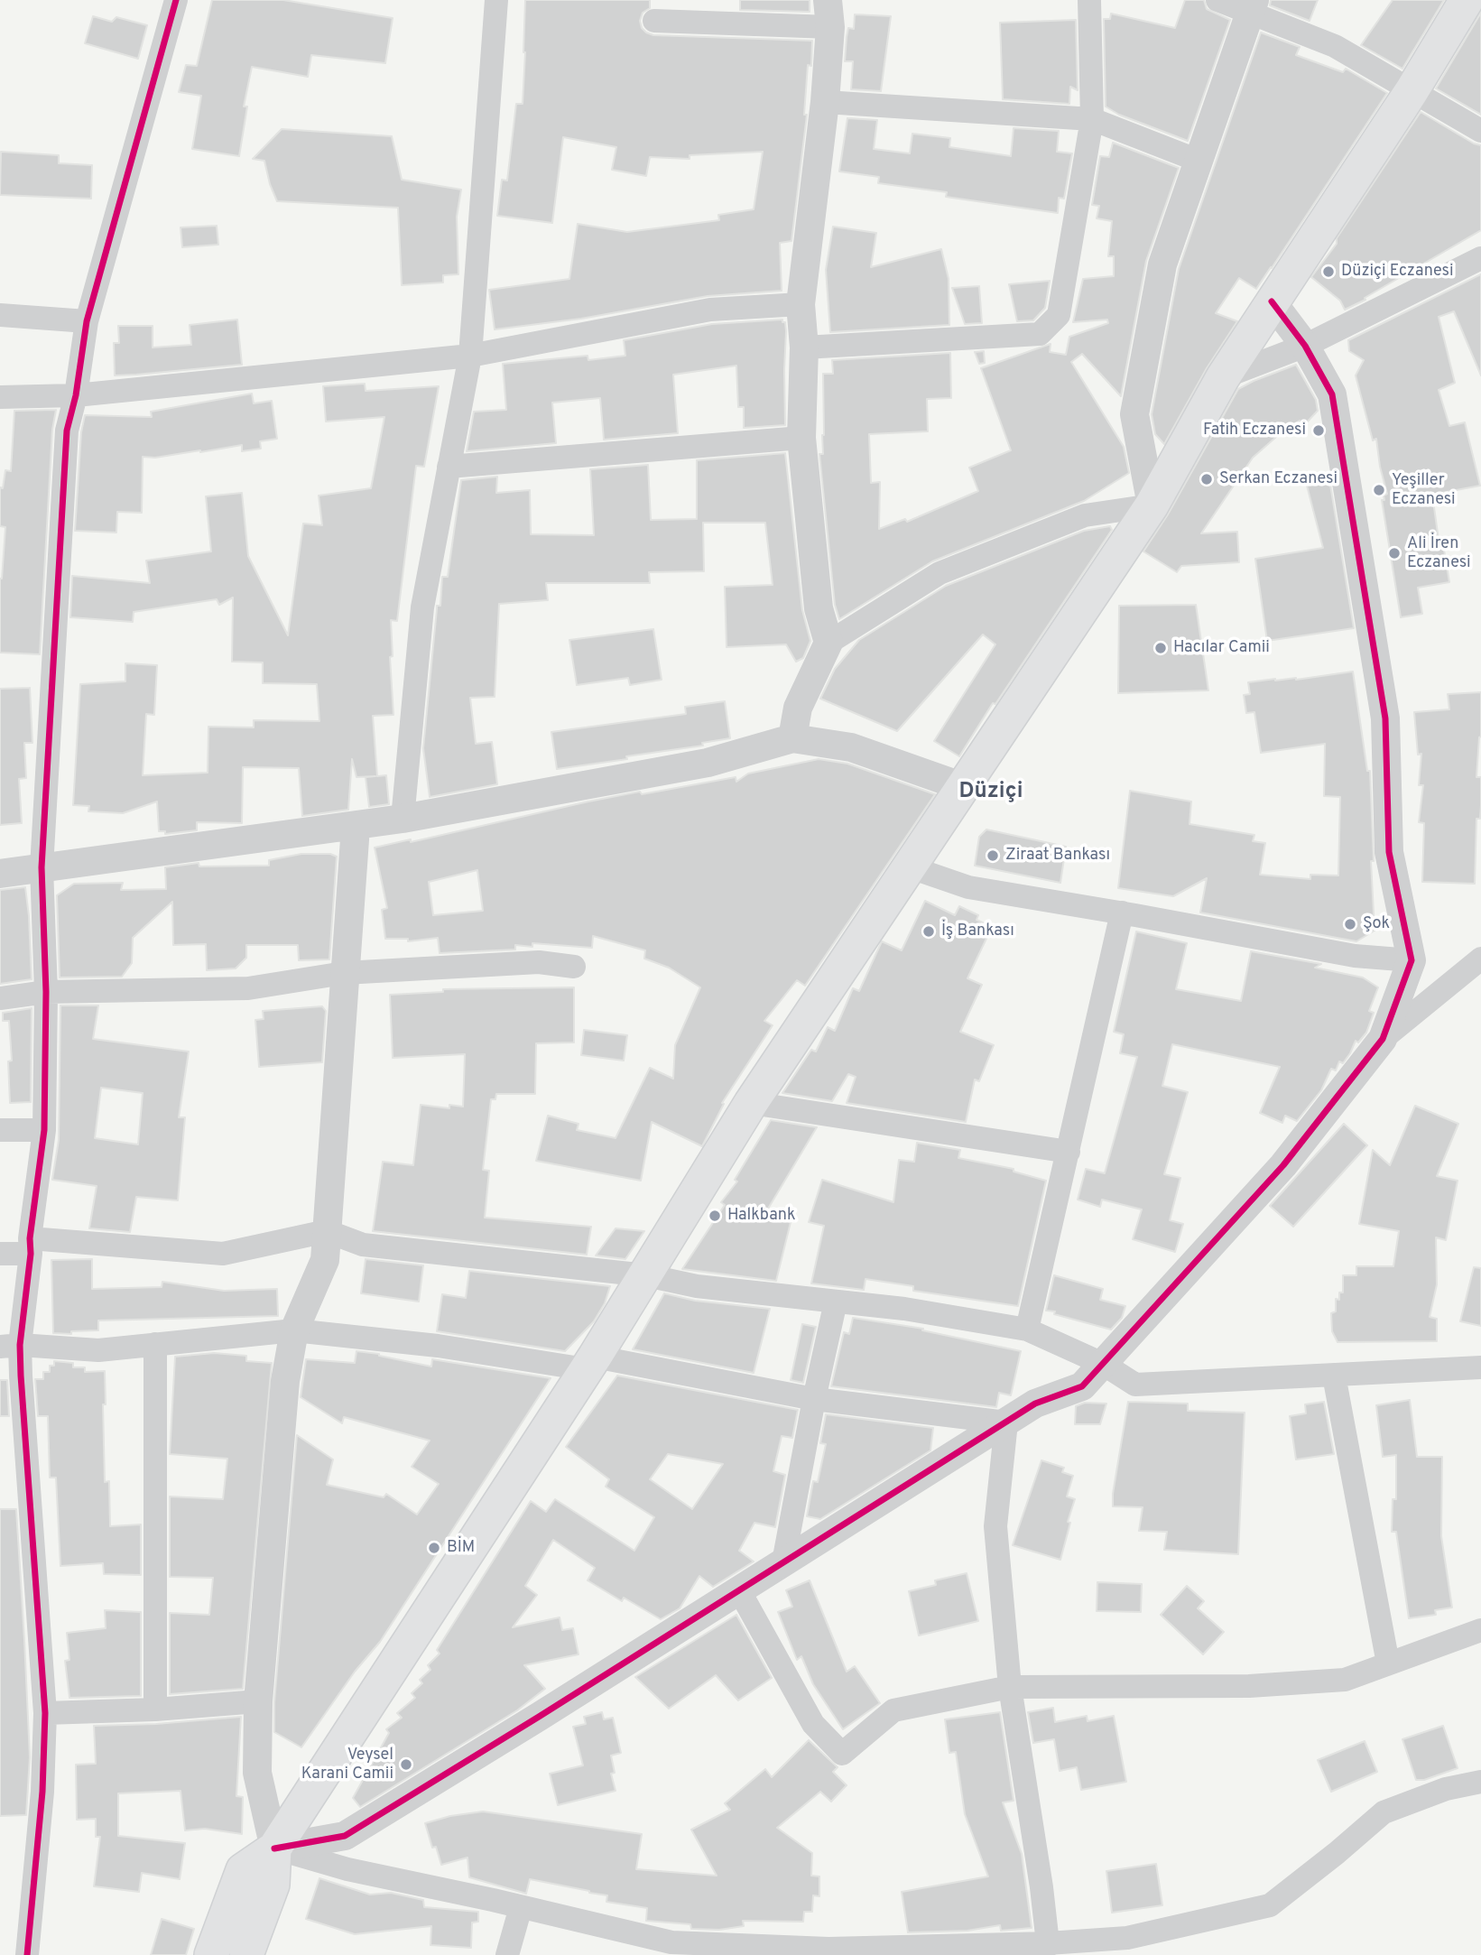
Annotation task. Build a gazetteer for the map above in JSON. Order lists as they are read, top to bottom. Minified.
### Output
{"districts":["Düziçi"],"places":["Düziçi Eczanesi","Fatih Eczanesi","Serkan Eczanesi","Yeşiller Eczanesi","Ali İren Eczanesi","Hacılar Camii","Ziraat Bankası","Şok","İş Bankası","Halkbank","BİM","Veysel Karani Camii"]}
